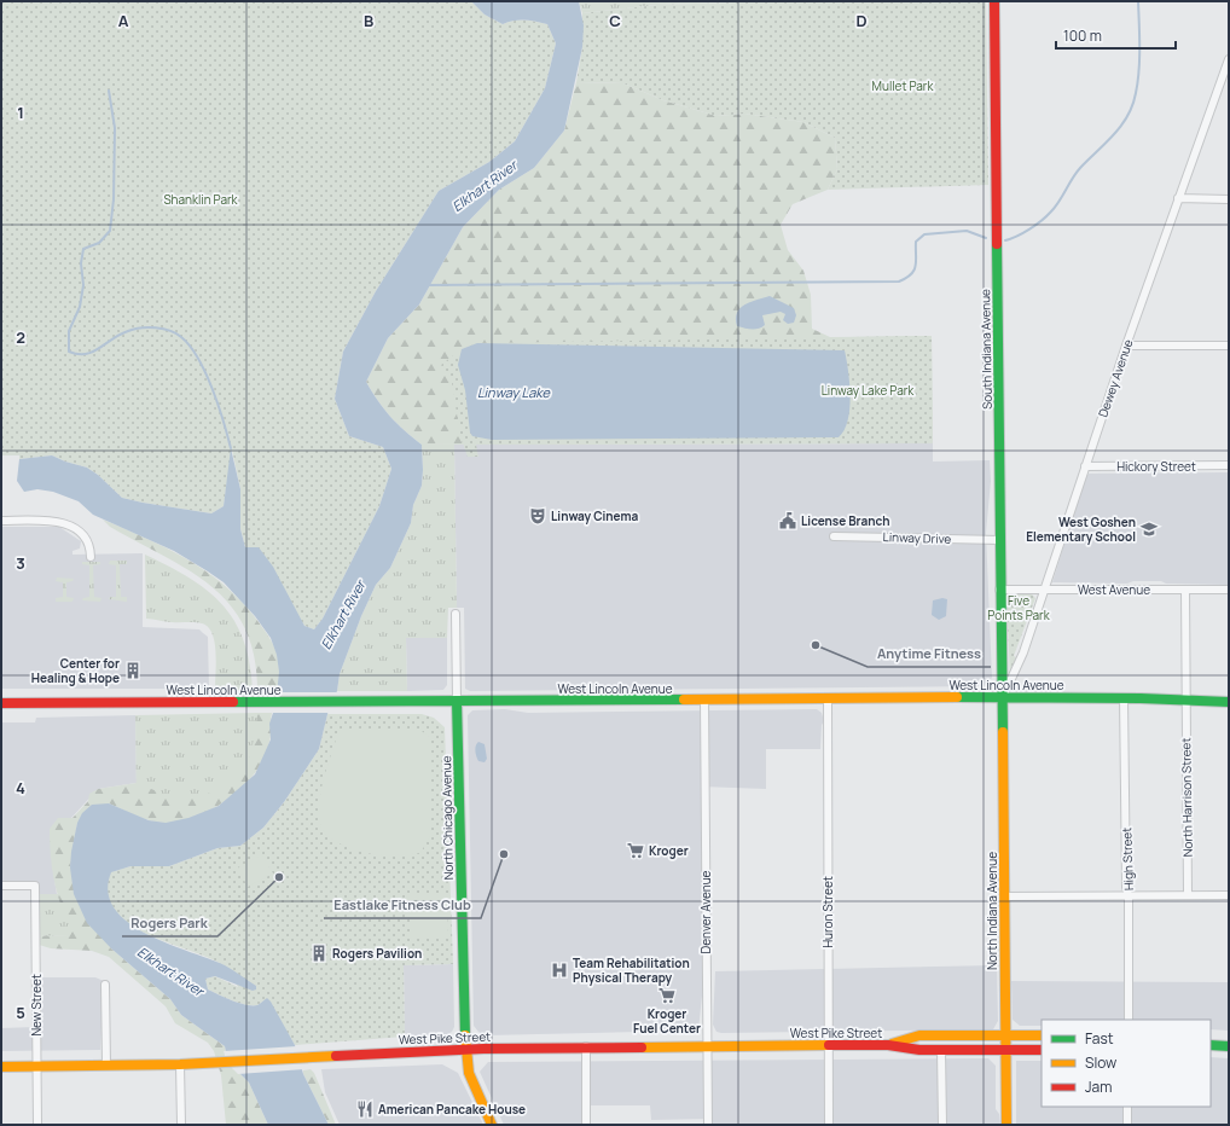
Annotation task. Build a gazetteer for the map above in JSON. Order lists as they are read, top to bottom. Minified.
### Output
{"streets":{"main road":["South Indiana Avenue","West Lincoln Avenue","North Chicago Avenue","North Indiana Avenue","West Pike Street"],"street":["Dewey Avenue","Hickory Street","Linway Drive","West Avenue","North Harrison Street","High Street","Denver Avenue","Huron Street","New Street"]},"crossings":[["South Indiana Avenue","Dewey Avenue"],["South Indiana Avenue","Linway Drive"],["South Indiana Avenue","West Avenue"],["South Indiana Avenue","West Lincoln Avenue"],["South Indiana Avenue","North Indiana Avenue"],["Dewey Avenue","Hickory Street"],["Dewey Avenue","West Avenue"],["Dewey Avenue","West Lincoln Avenue"],["Dewey Avenue","North Indiana Avenue"],["West Avenue","North Harrison Street"],["West Lincoln Avenue","North Harrison Street"],["West Lincoln Avenue","North Chicago Avenue"],["West Lincoln Avenue","High Street"],["West Lincoln Avenue","North Indiana Avenue"],["West Lincoln Avenue","Denver Avenue"],["West Lincoln Avenue","Huron Street"],["North Chicago Avenue","West Pike Street"],["North Indiana Avenue","West Pike Street"],["Denver Avenue","West Pike Street"],["Huron Street","West Pike Street"],["New Street","West Pike Street"]],"water":["Elkhart River","Linway Lake"],"parks":["Mullet Park","Shanklin Park","Linway Lake Park","Five Points Park"],"places":{"theatre":["Linway Cinema"],"public building":["License Branch"],"school or university":["West Goshen Elementary School"],"other":["Anytime Fitness","Eastlake Fitness Club","Rogers Park"],"building":["Center for Healing & Hope","Rogers Pavilion"],"supermarket":["Kroger","Kroger Fuel Center"],"hospital":["Team Rehabilitation Physical Therapy"],"restaurant":["American Pancake House"]},"legend":["Fast","Slow","Jam"],"scale_bar":"100 m","grid":{"columns":["A","B","C","D"],"rows":["1","2","3","4","5"]}}
